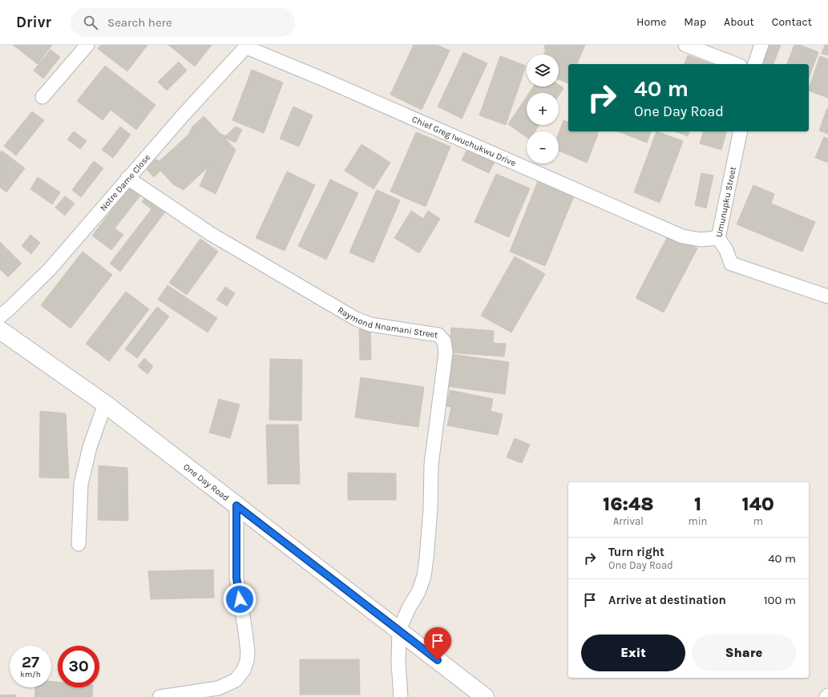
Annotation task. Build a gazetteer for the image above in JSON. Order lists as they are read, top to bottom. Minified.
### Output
{"streets":{"main road":["One Day Road"],"street":["Chief Greg Iwuchukwu Drive","Notre Dame Close","Umunupku Street","Raymond Nnamani Street"]},"crossings":[["Chief Greg Iwuchukwu Drive","Notre Dame Close"],["Chief Greg Iwuchukwu Drive","Umunupku Street"],["Notre Dame Close","Raymond Nnamani Street"],["Raymond Nnamani Street","One Day Road"]],"page":{"header":"Drivr","search":"Search here","nav":["Home","Map","About","Contact"],"map_buttons":["+","−"],"turn":["40 m","One Day Road"],"eta":["16:48","Arrival","1","min","140","m"],"list":[{"name":"Turn right","note":"One Day Road","value":"40 m"},{"name":"Arrive at destination","value":"100 m"}],"buttons":["Exit","Share"],"speed":"27 km/h","limit":"30"}}
